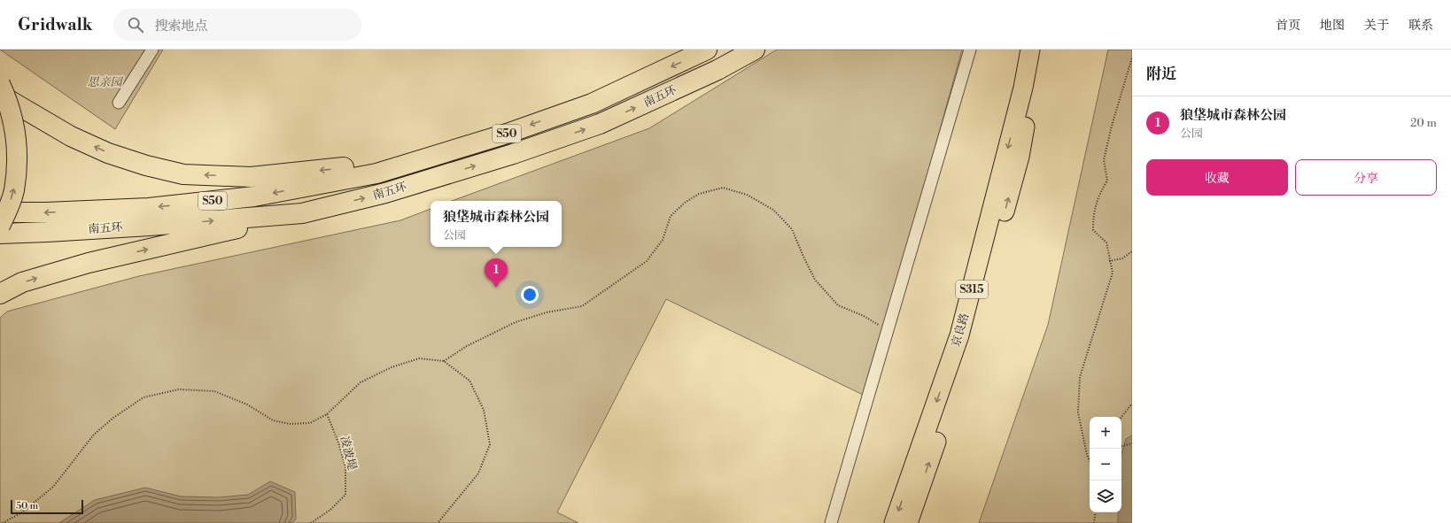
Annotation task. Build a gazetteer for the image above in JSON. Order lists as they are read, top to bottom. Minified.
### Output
{"streets":{"highway":["南五环","S50"],"main road":["S315","京良路"],"path":["凌波堤"]},"parks":["思亲园"],"scale_bar":"50 m","page":{"header":"Gridwalk","search":"搜索地点","nav":["首页","地图","关于","联系"],"heading":"附近","list":[{"mark":"1","name":"狼垡城市森林公园","note":"公园","value":"20 m"}],"buttons":["收藏","分享"],"popup":["狼垡城市森林公园","公园"],"pins":"1","map_buttons":["+","−"],"scale":"50 m"}}
